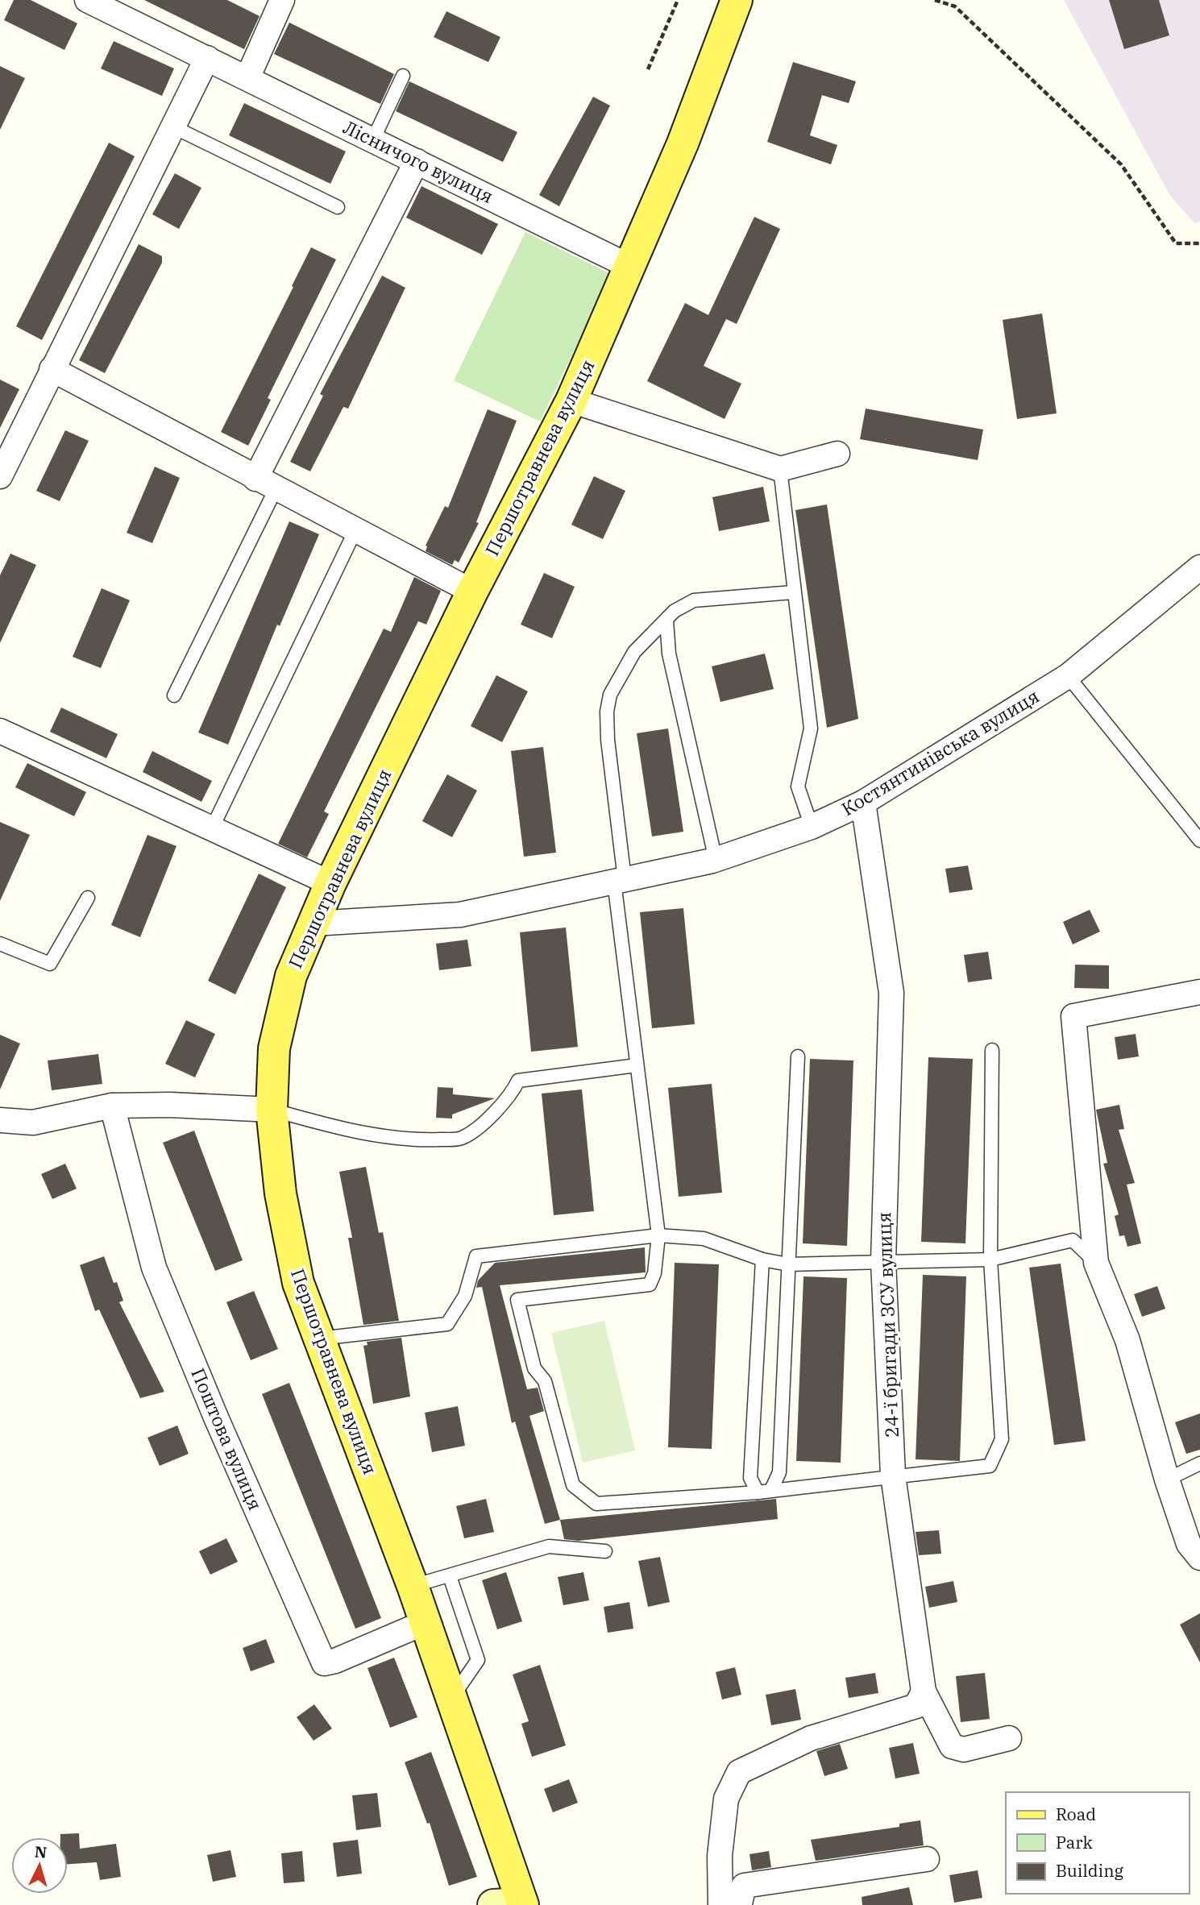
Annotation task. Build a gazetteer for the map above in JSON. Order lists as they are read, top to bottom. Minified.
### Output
{"streets":{"main road":["Першотравнева вулиця"],"street":["Лісничого вулиця","Костянтинівська вулиця","24-ї бригади ЗСУ вулиця","Поштова вулиця"]},"crossings":[["Лісничого вулиця","Першотравнева вулиця"],["Першотравнева вулиця","Костянтинівська вулиця"],["Першотравнева вулиця","Поштова вулиця"],["Костянтинівська вулиця","24-ї бригади ЗСУ вулиця"]],"legend":["Road","Park","Building"],"north":"top"}
